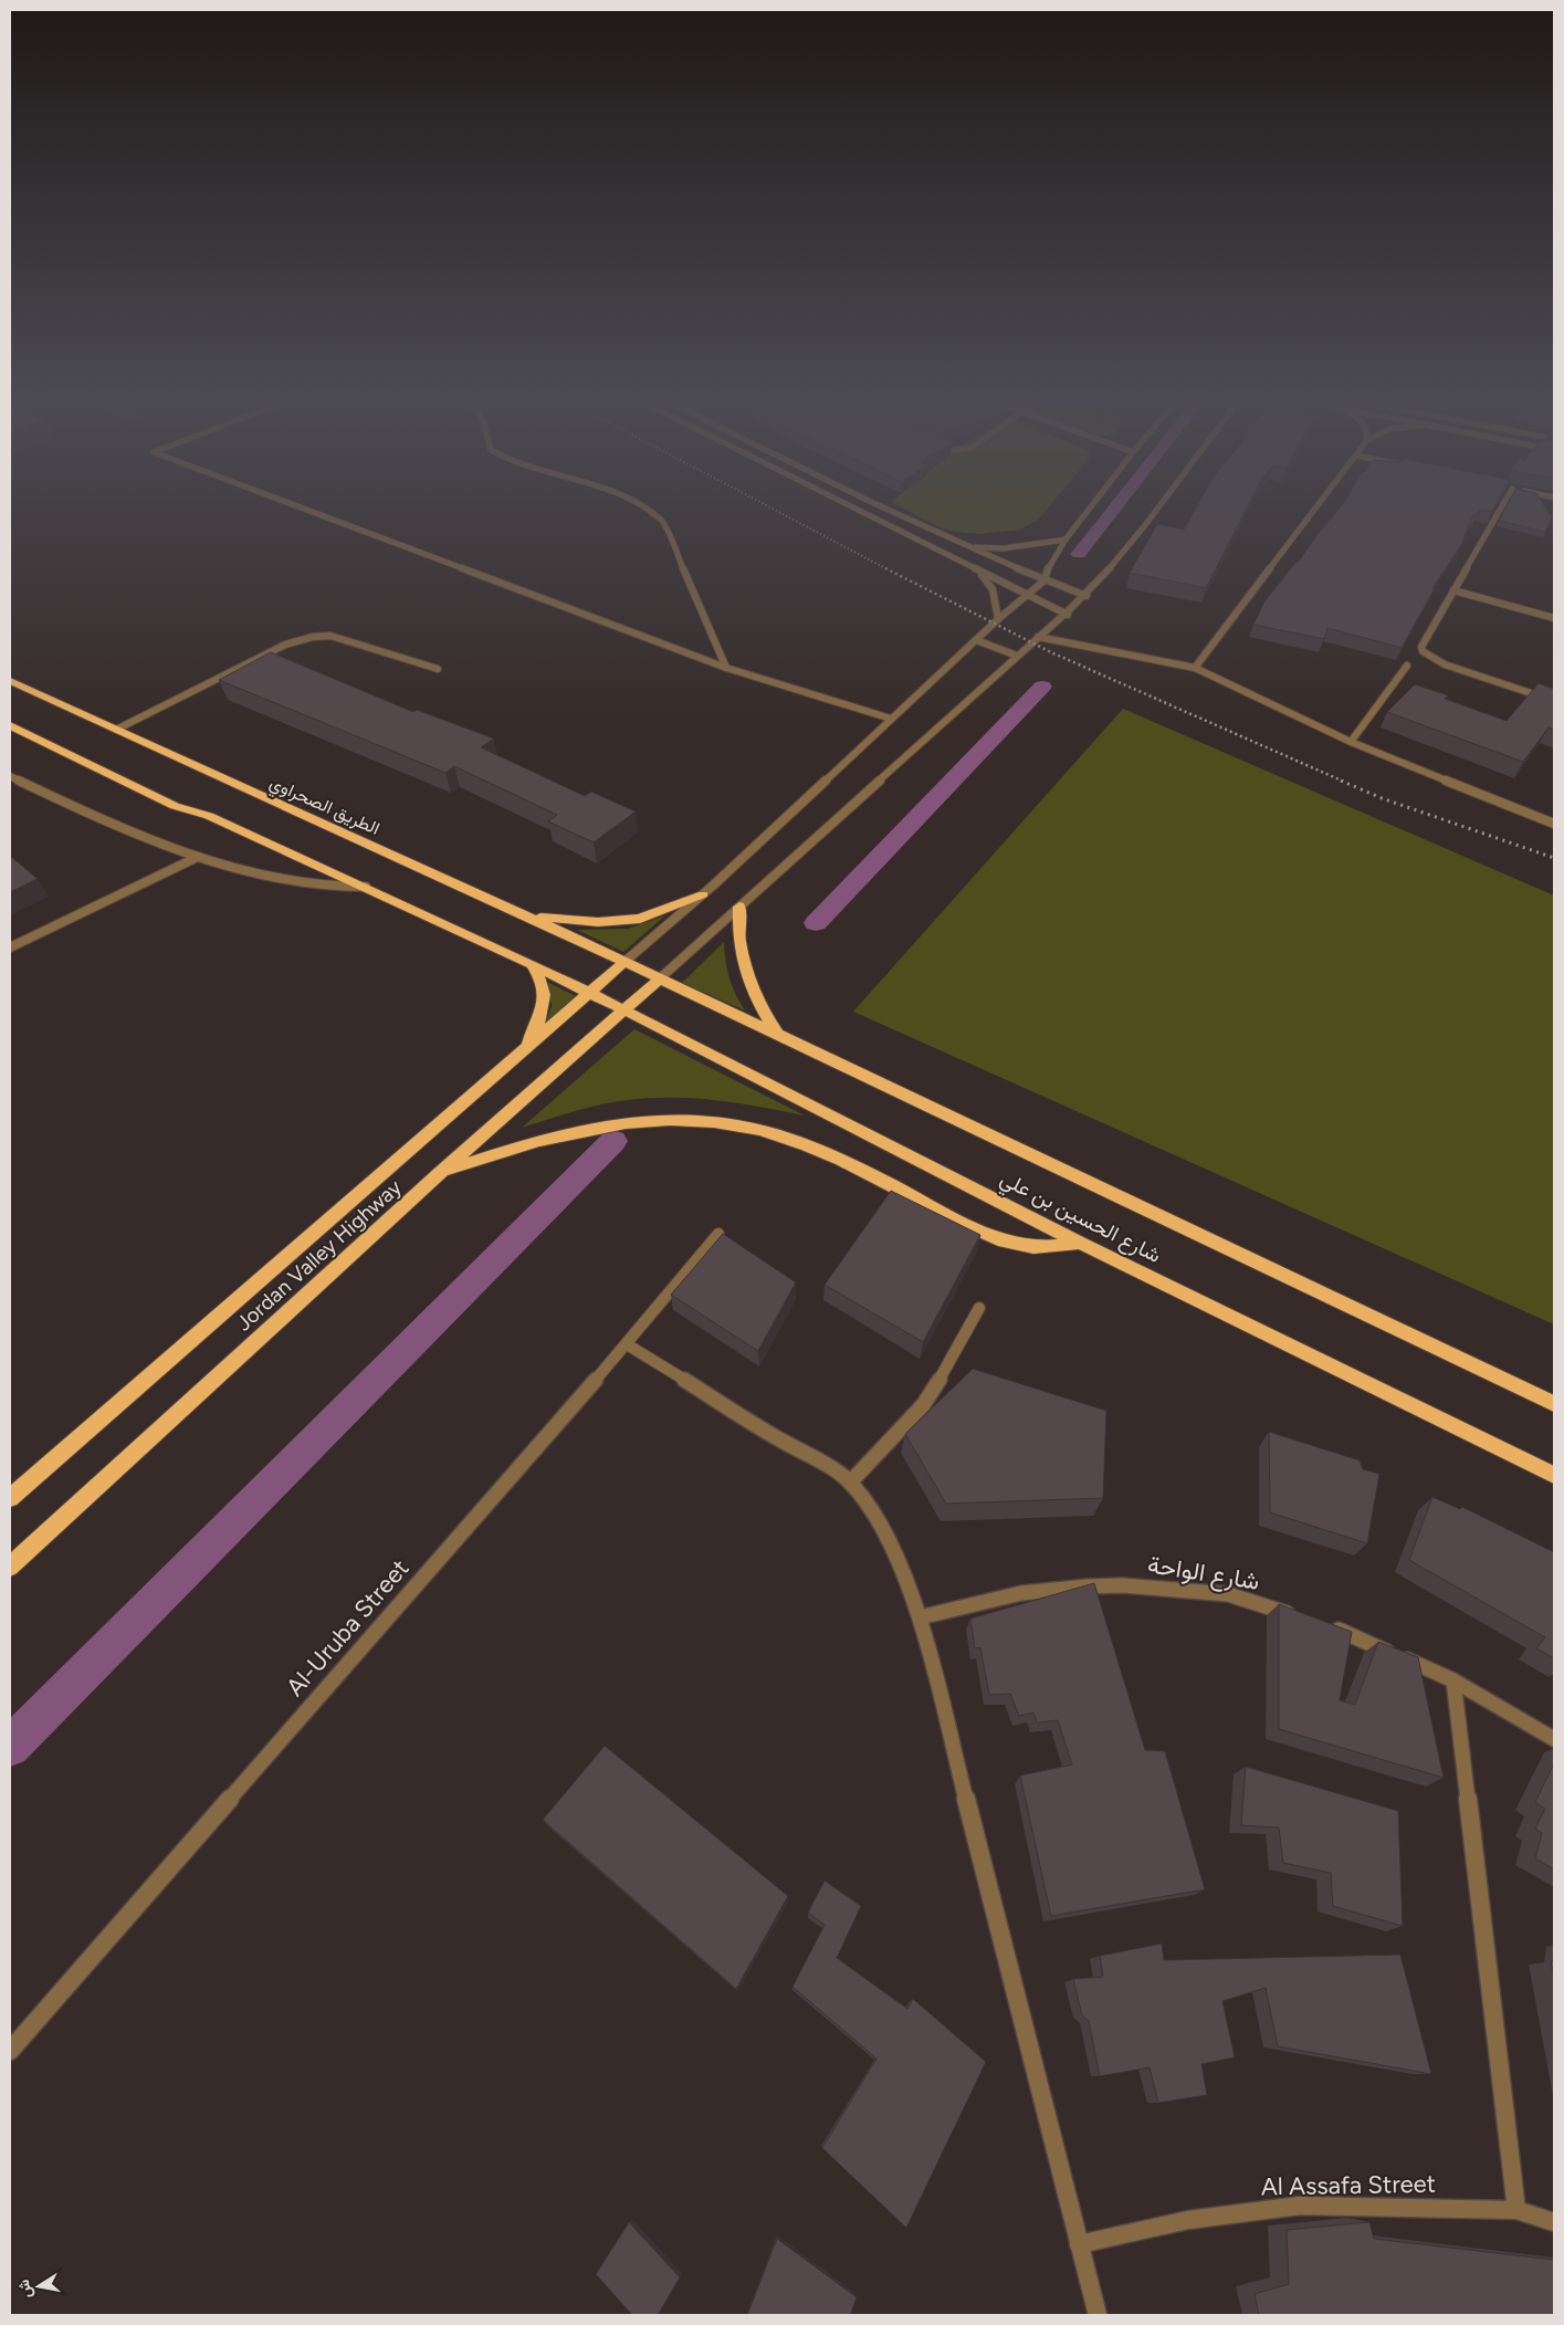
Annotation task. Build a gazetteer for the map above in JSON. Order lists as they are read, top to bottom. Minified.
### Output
{"streets":{"highway":["الطريق الصحراوي","شارع الحسين بن علي","Jordan Valley Highway"],"street":["شارع الواحة","Al-Uruba Street","Al Assafa Street"]},"crossings":[["الطريق الصحراوي","شارع الحسين بن علي"],["الطريق الصحراوي","Jordan Valley Highway"],["شارع الحسين بن علي","Jordan Valley Highway"]],"north":"left"}
